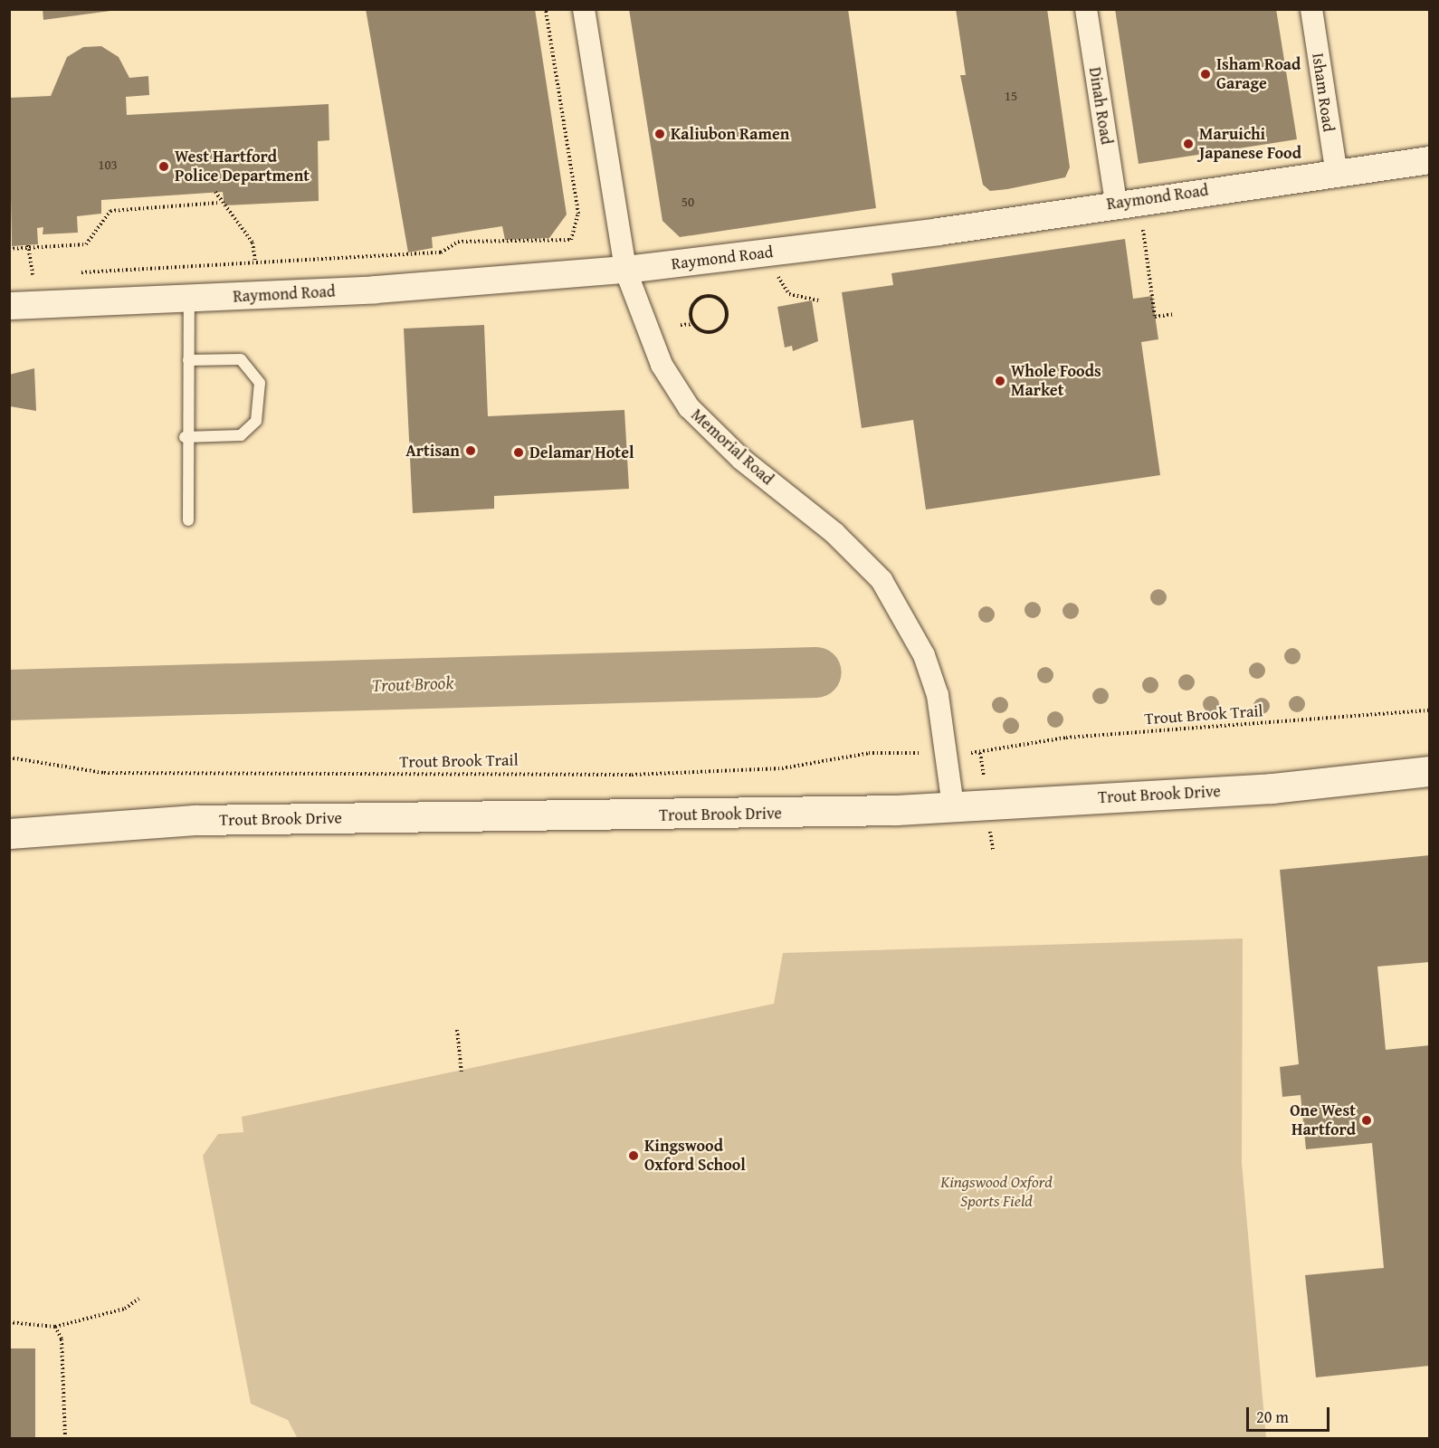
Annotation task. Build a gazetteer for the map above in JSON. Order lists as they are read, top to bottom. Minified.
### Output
{"streets":{"main road":["Trout Brook Drive"],"street":["Isham Road","Dinah Road","Raymond Road","Memorial Road"],"path":["Trout Brook Trail"]},"crossings":[["Isham Road","Raymond Road"],["Dinah Road","Raymond Road"],["Raymond Road","Memorial Road"],["Memorial Road","Trout Brook Drive"]],"water":["Trout Brook"],"parks":["Kingswood Oxford Sports Field"],"places":["Isham Road Garage","Kaliubon Ramen","Maruichi Japanese Food","West Hartford Police Department","Whole Foods Market","Artisan","Delamar Hotel","One West Hartford","Kingswood Oxford School"],"house_numbers":["15","103","50"],"scale_bar":"20 m"}
